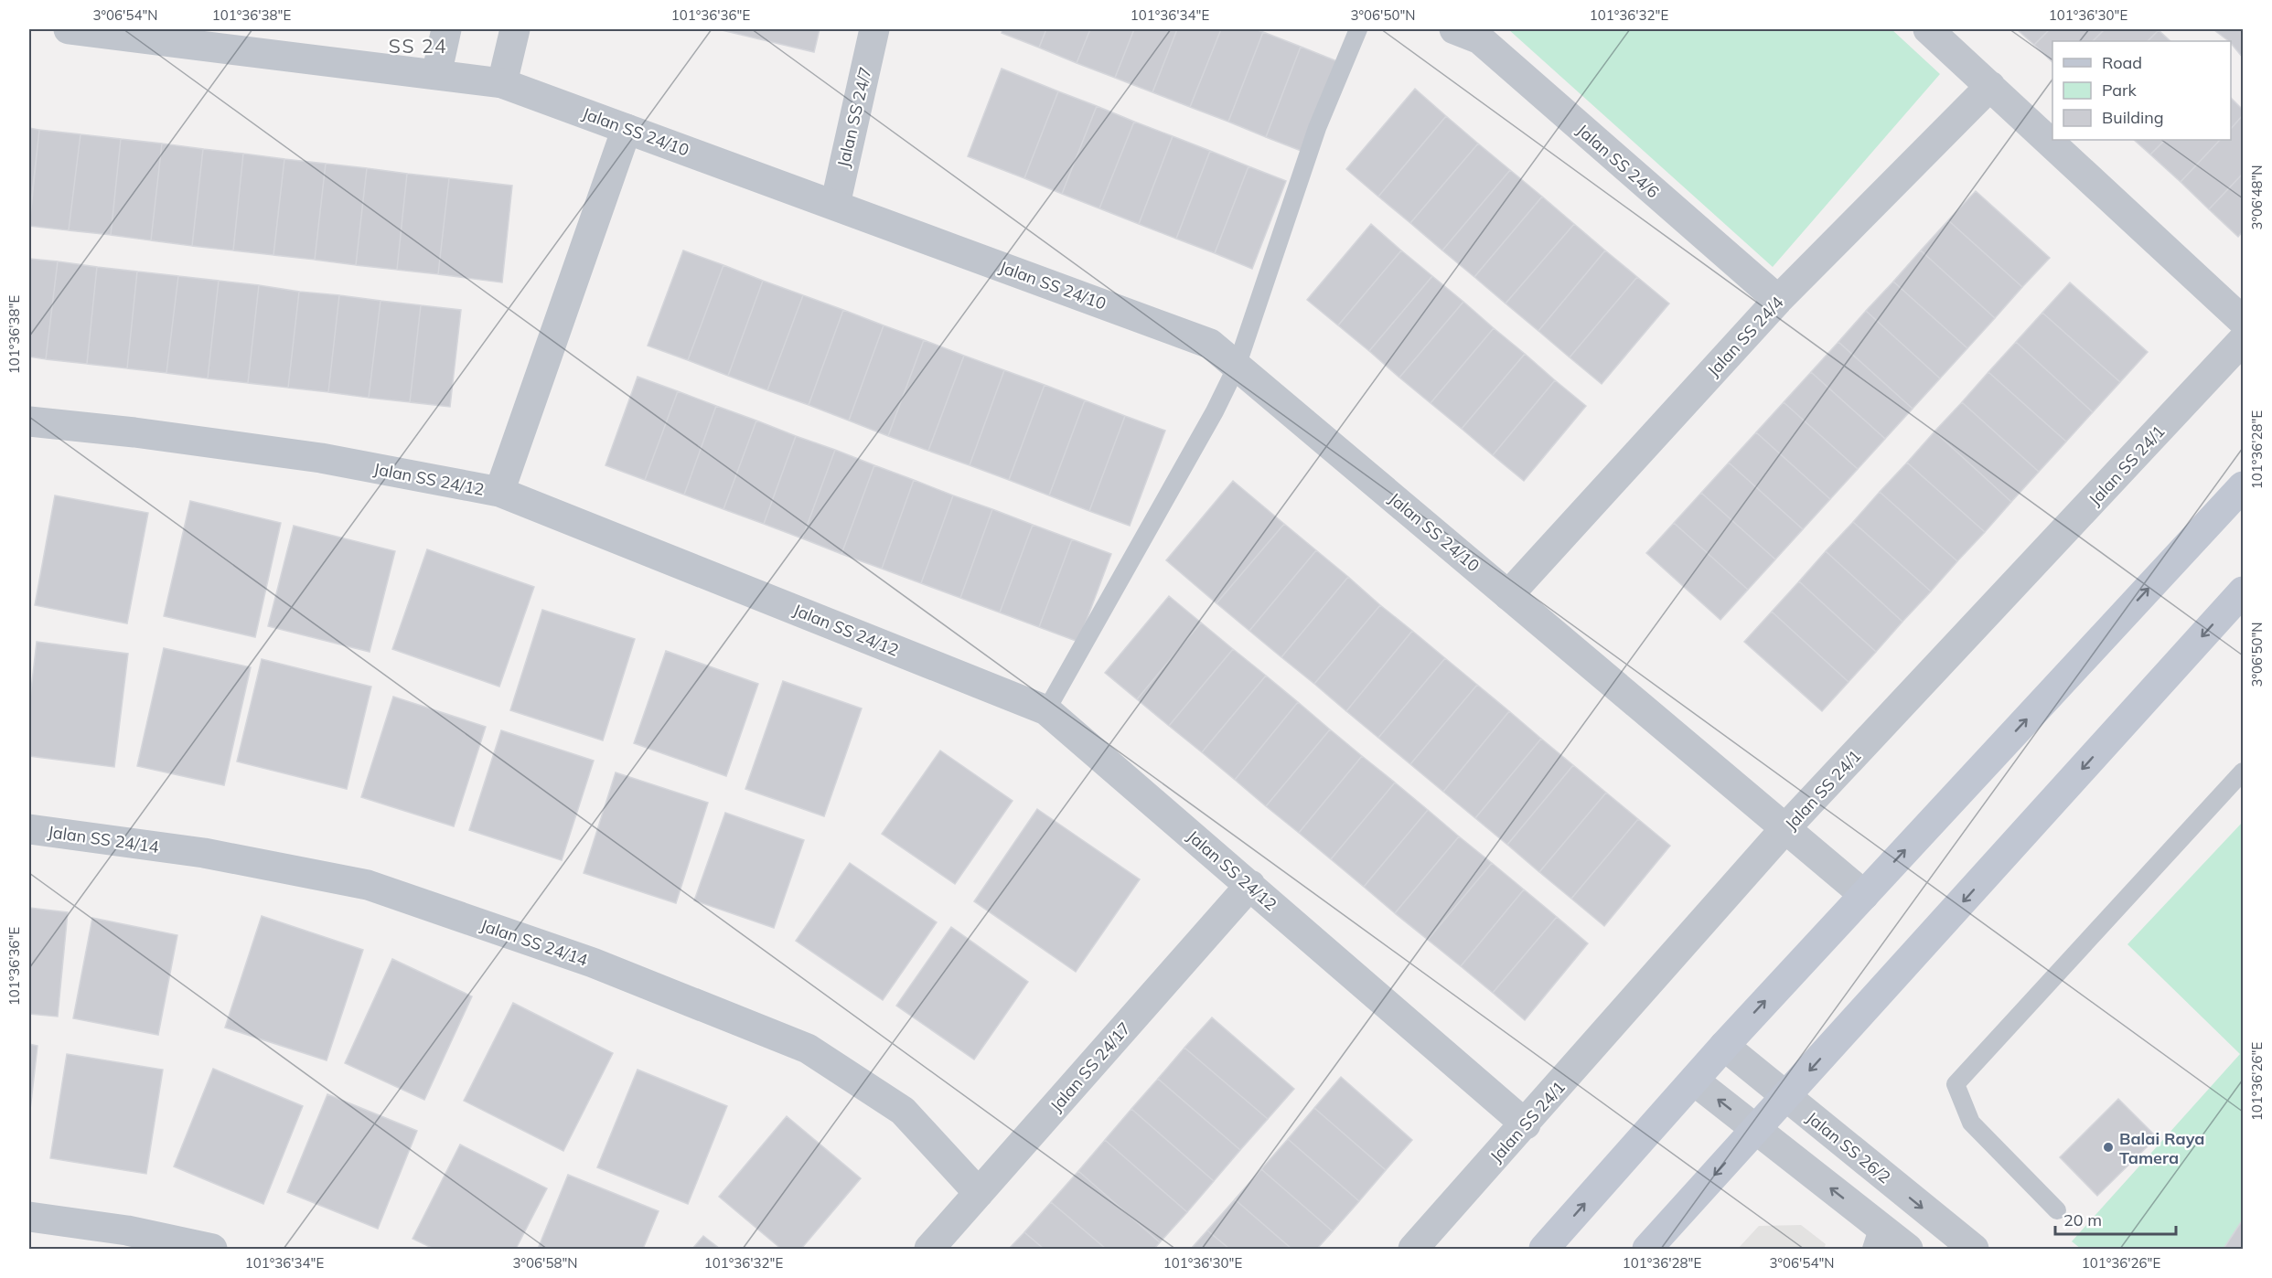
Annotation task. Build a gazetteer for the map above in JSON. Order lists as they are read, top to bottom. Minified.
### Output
{"streets":{"street":["Jalan SS 24/7","Jalan SS 24/10","Jalan SS 24/6","Jalan SS 24/4","Jalan SS 24/1","Jalan SS 24/12","Jalan SS 24/14","Jalan SS 24/17","Jalan SS 26/2"]},"crossings":[["Jalan SS 24/7","Jalan SS 24/10"],["Jalan SS 24/10","Jalan SS 24/4"],["Jalan SS 24/10","Jalan SS 24/1"],["Jalan SS 24/6","Jalan SS 24/4"],["Jalan SS 24/1","Jalan SS 24/12"],["Jalan SS 24/12","Jalan SS 24/17"],["Jalan SS 24/14","Jalan SS 24/17"]],"districts":["SS 24"],"places":["Balai Raya Tamera"],"legend":["Road","Park","Building"],"scale_bar":"20 m","coordinates":["3°06'54\"N","101°36'38\"E","101°36'36\"E","101°36'34\"E","3°06'50\"N","101°36'32\"E","101°36'30\"E","3°06'48\"N","101°36'28\"E","101°36'26\"E","3°06'58\"N"]}
